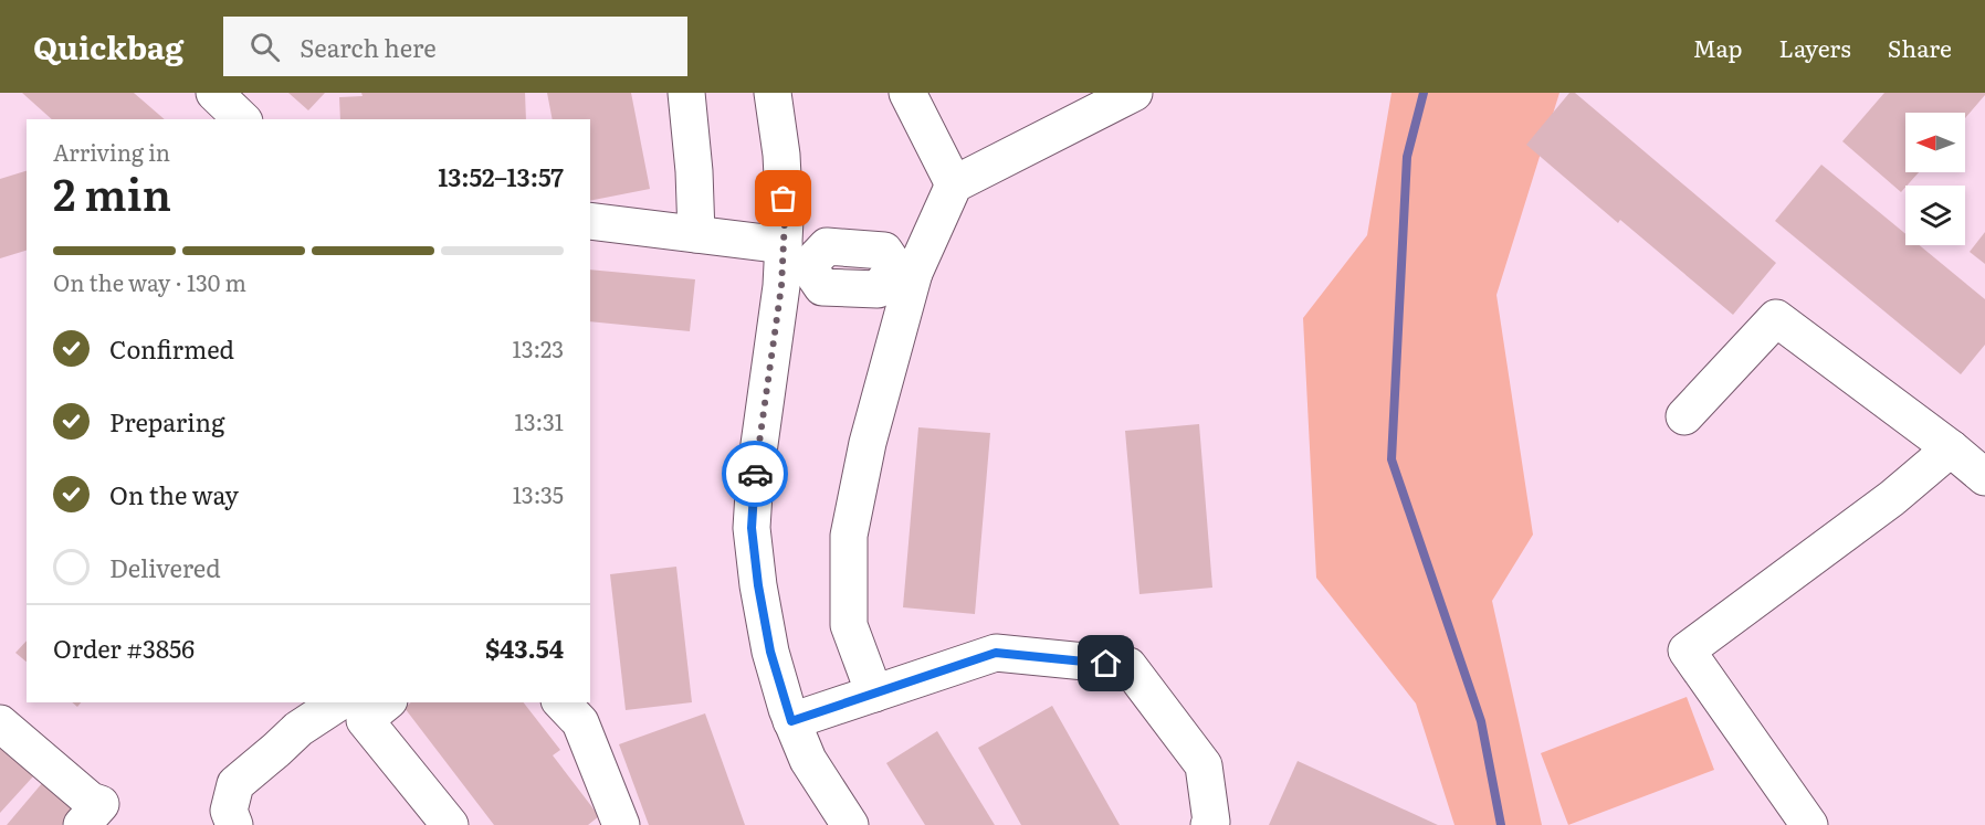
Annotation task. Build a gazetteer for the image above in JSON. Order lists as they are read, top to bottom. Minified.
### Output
{"north":"left","page":{"header":"Quickbag","search":"Search here","nav":["Map","Layers","Share"],"heading":["2 min","Arriving in","13:52–13:57"],"panel":["Order #3856","$43.54"],"bar":"On the way · 130 m","list":[["Confirmed","13:23"],["Preparing","13:31"],["On the way","13:35"],"Delivered"]}}
